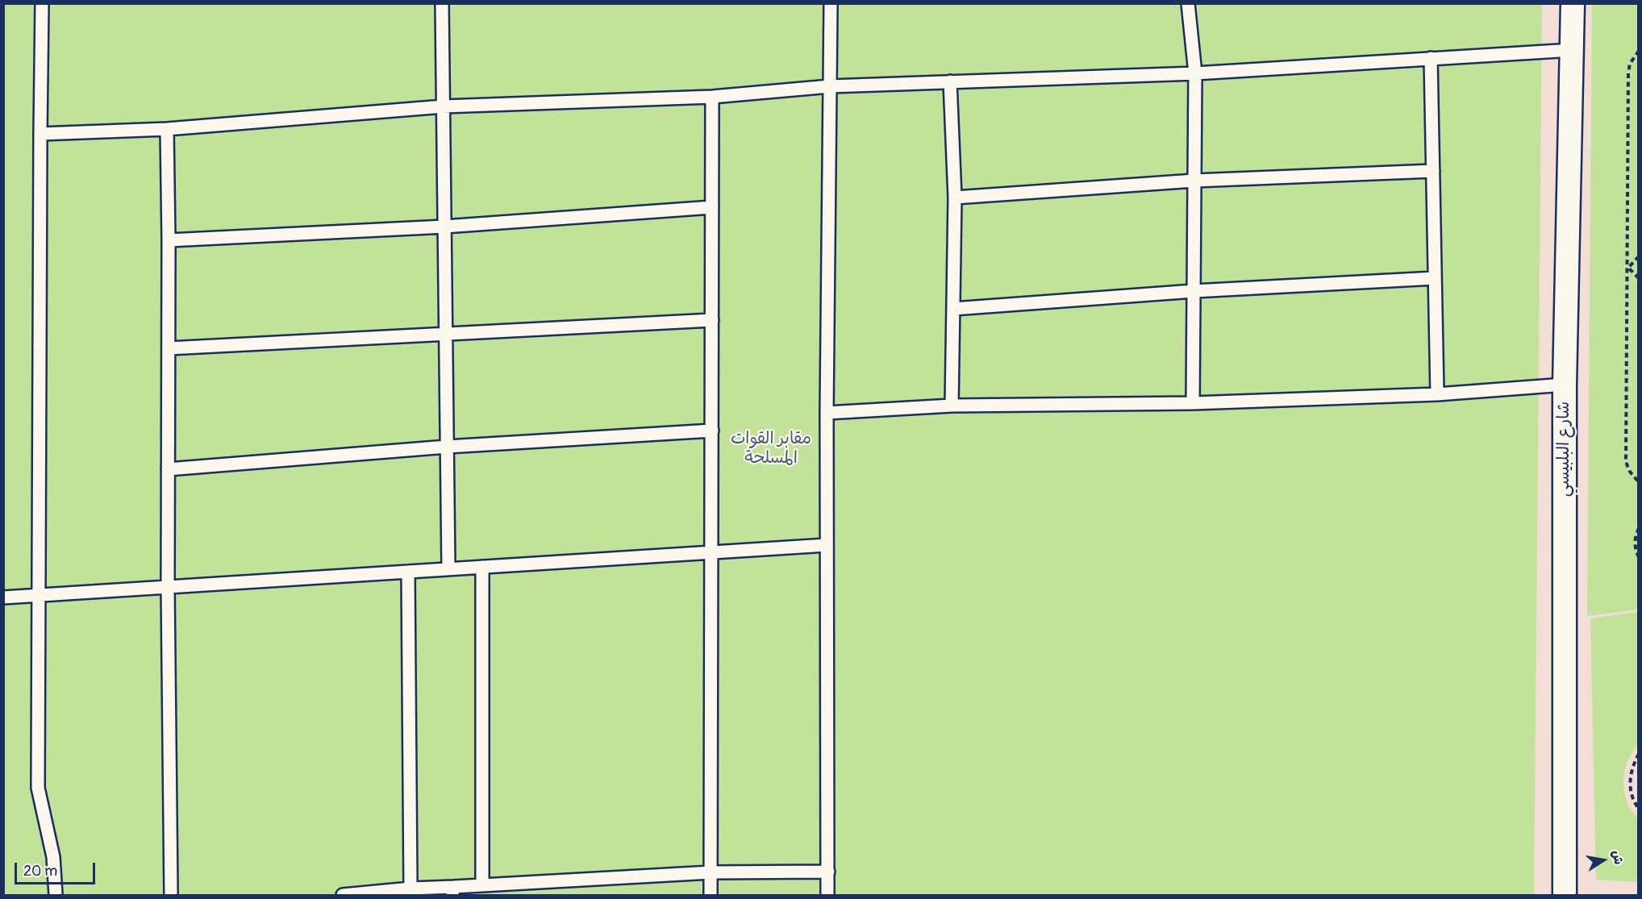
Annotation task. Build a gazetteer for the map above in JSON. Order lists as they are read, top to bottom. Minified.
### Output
{"streets":{"street":["شارع البلبيسي"]},"parks":["مقابر القوات المسلحة"],"scale_bar":"20 m","north":"right"}
